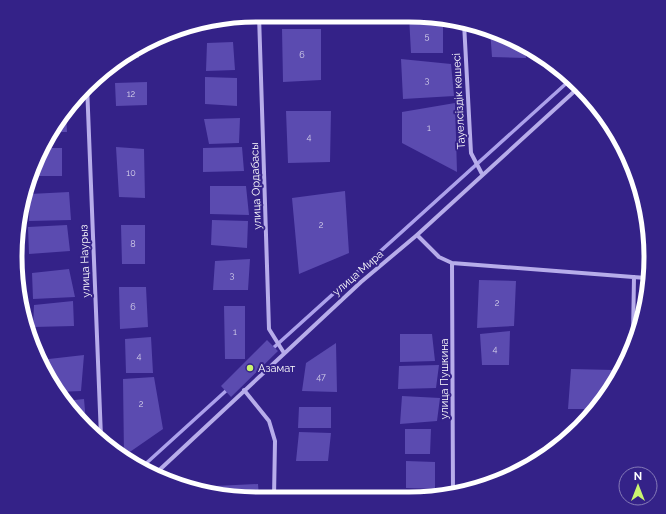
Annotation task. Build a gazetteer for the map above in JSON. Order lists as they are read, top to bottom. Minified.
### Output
{"streets":{"street":["Тауелсіздік көшесі","улица Ордабасы","улица Наурыз","улица Мира","улица Пушкина"]},"crossings":[["Тауелсіздік көшесі","улица Мира"],["улица Ордабасы","улица Мира"]],"places":["Азамат"],"house_numbers":["5","6","3","12","1","4","10","2","8","3","2","6","1","4","4","47","2"],"north":"top"}
